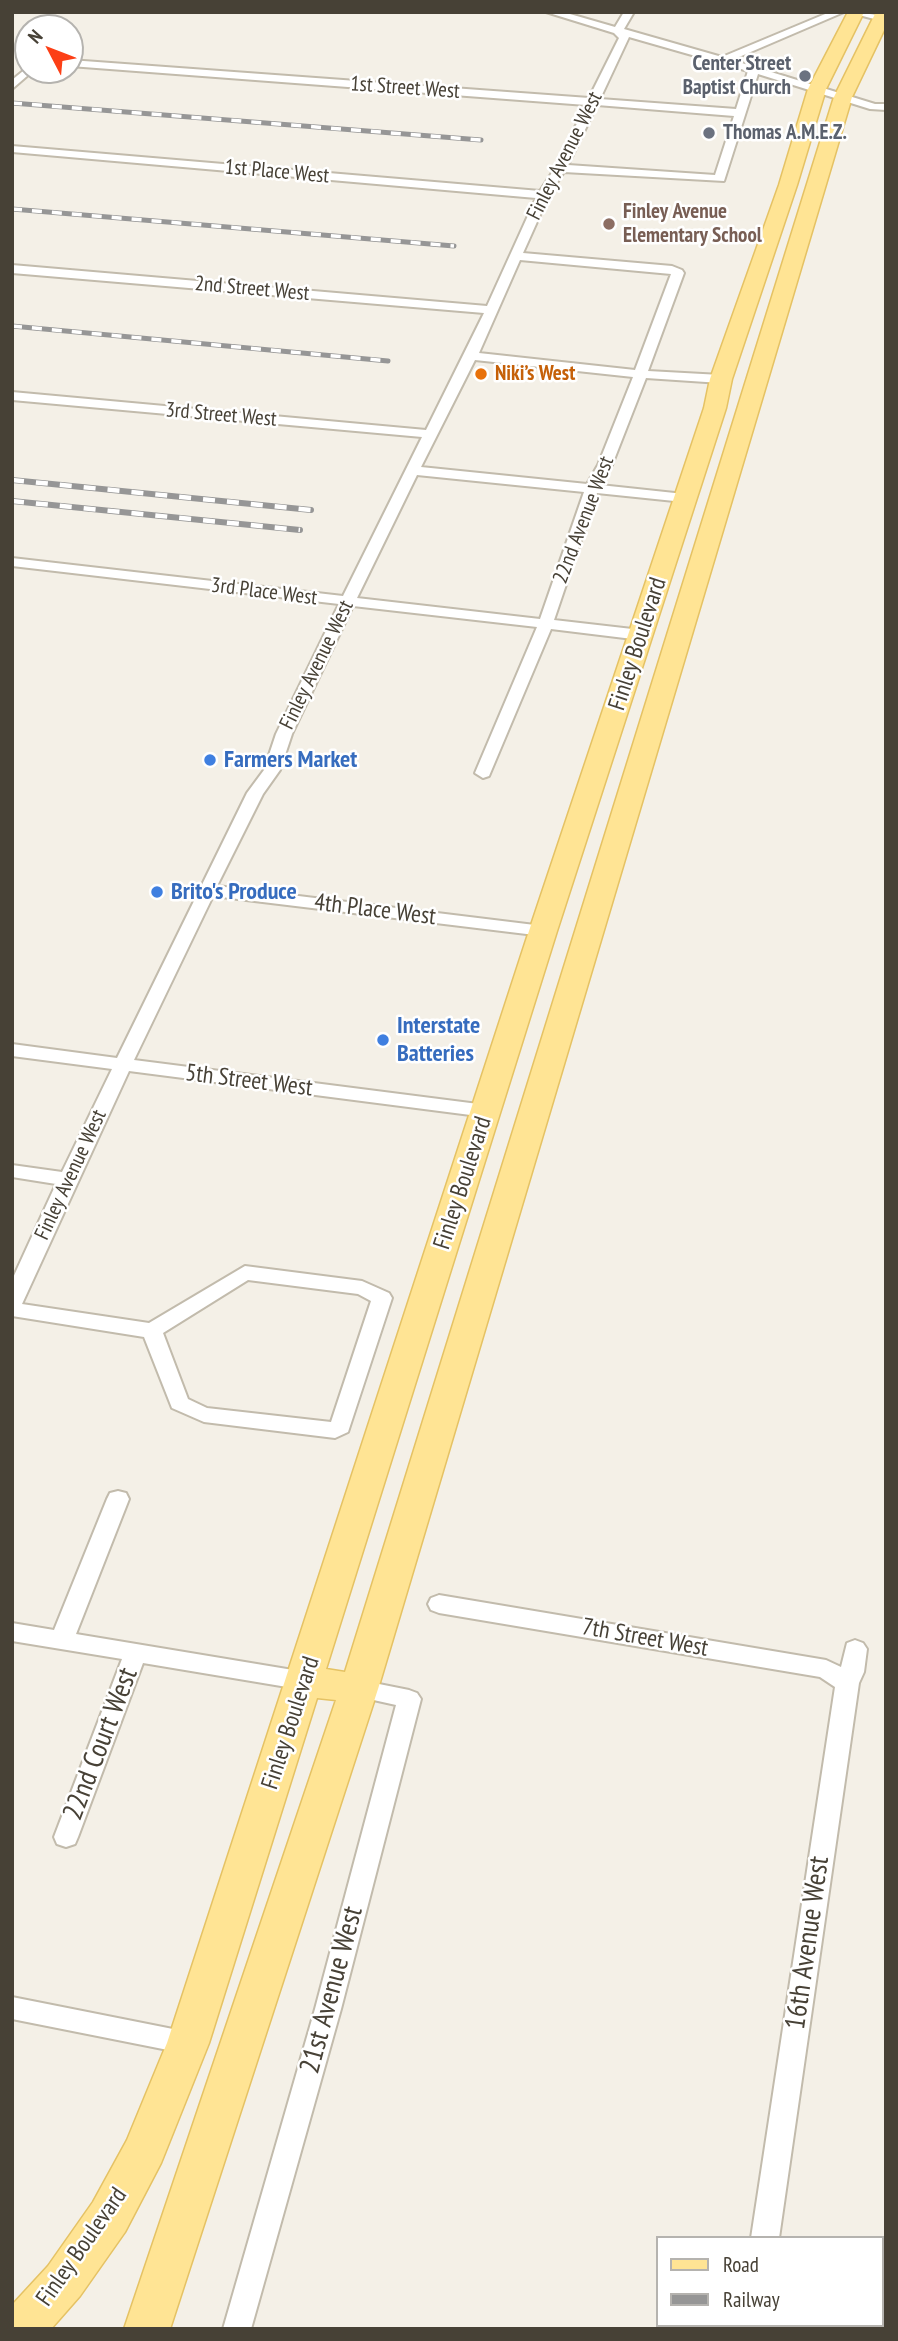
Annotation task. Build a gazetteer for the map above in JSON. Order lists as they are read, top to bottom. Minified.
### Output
{"streets":{"main road":["Finley Boulevard"],"street":["1st Street West","Finley Avenue West","1st Place West","2nd Street West","3rd Street West","22nd Avenue West","3rd Place West","4th Place West","5th Street West","7th Street West","22nd Court West","16th Avenue West","21st Avenue West"]},"crossings":[["1st Street West","Finley Avenue West"],["Finley Avenue West","1st Place West"],["Finley Avenue West","2nd Street West"],["Finley Avenue West","3rd Street West"],["Finley Avenue West","22nd Avenue West"],["Finley Avenue West","3rd Place West"],["Finley Avenue West","4th Place West"],["Finley Avenue West","5th Street West"],["22nd Avenue West","3rd Place West"],["3rd Place West","Finley Boulevard"],["Finley Boulevard","4th Place West"],["Finley Boulevard","5th Street West"],["Finley Boulevard","21st Avenue West"],["7th Street West","16th Avenue West"]],"places":["Center Street Baptist Church","Thomas A.M.E.Z.","Finley Avenue Elementary School","Niki’s West","Farmers Market","Brito's Produce","Interstate Batteries"],"legend":["Road","Railway"],"north":"top left"}
